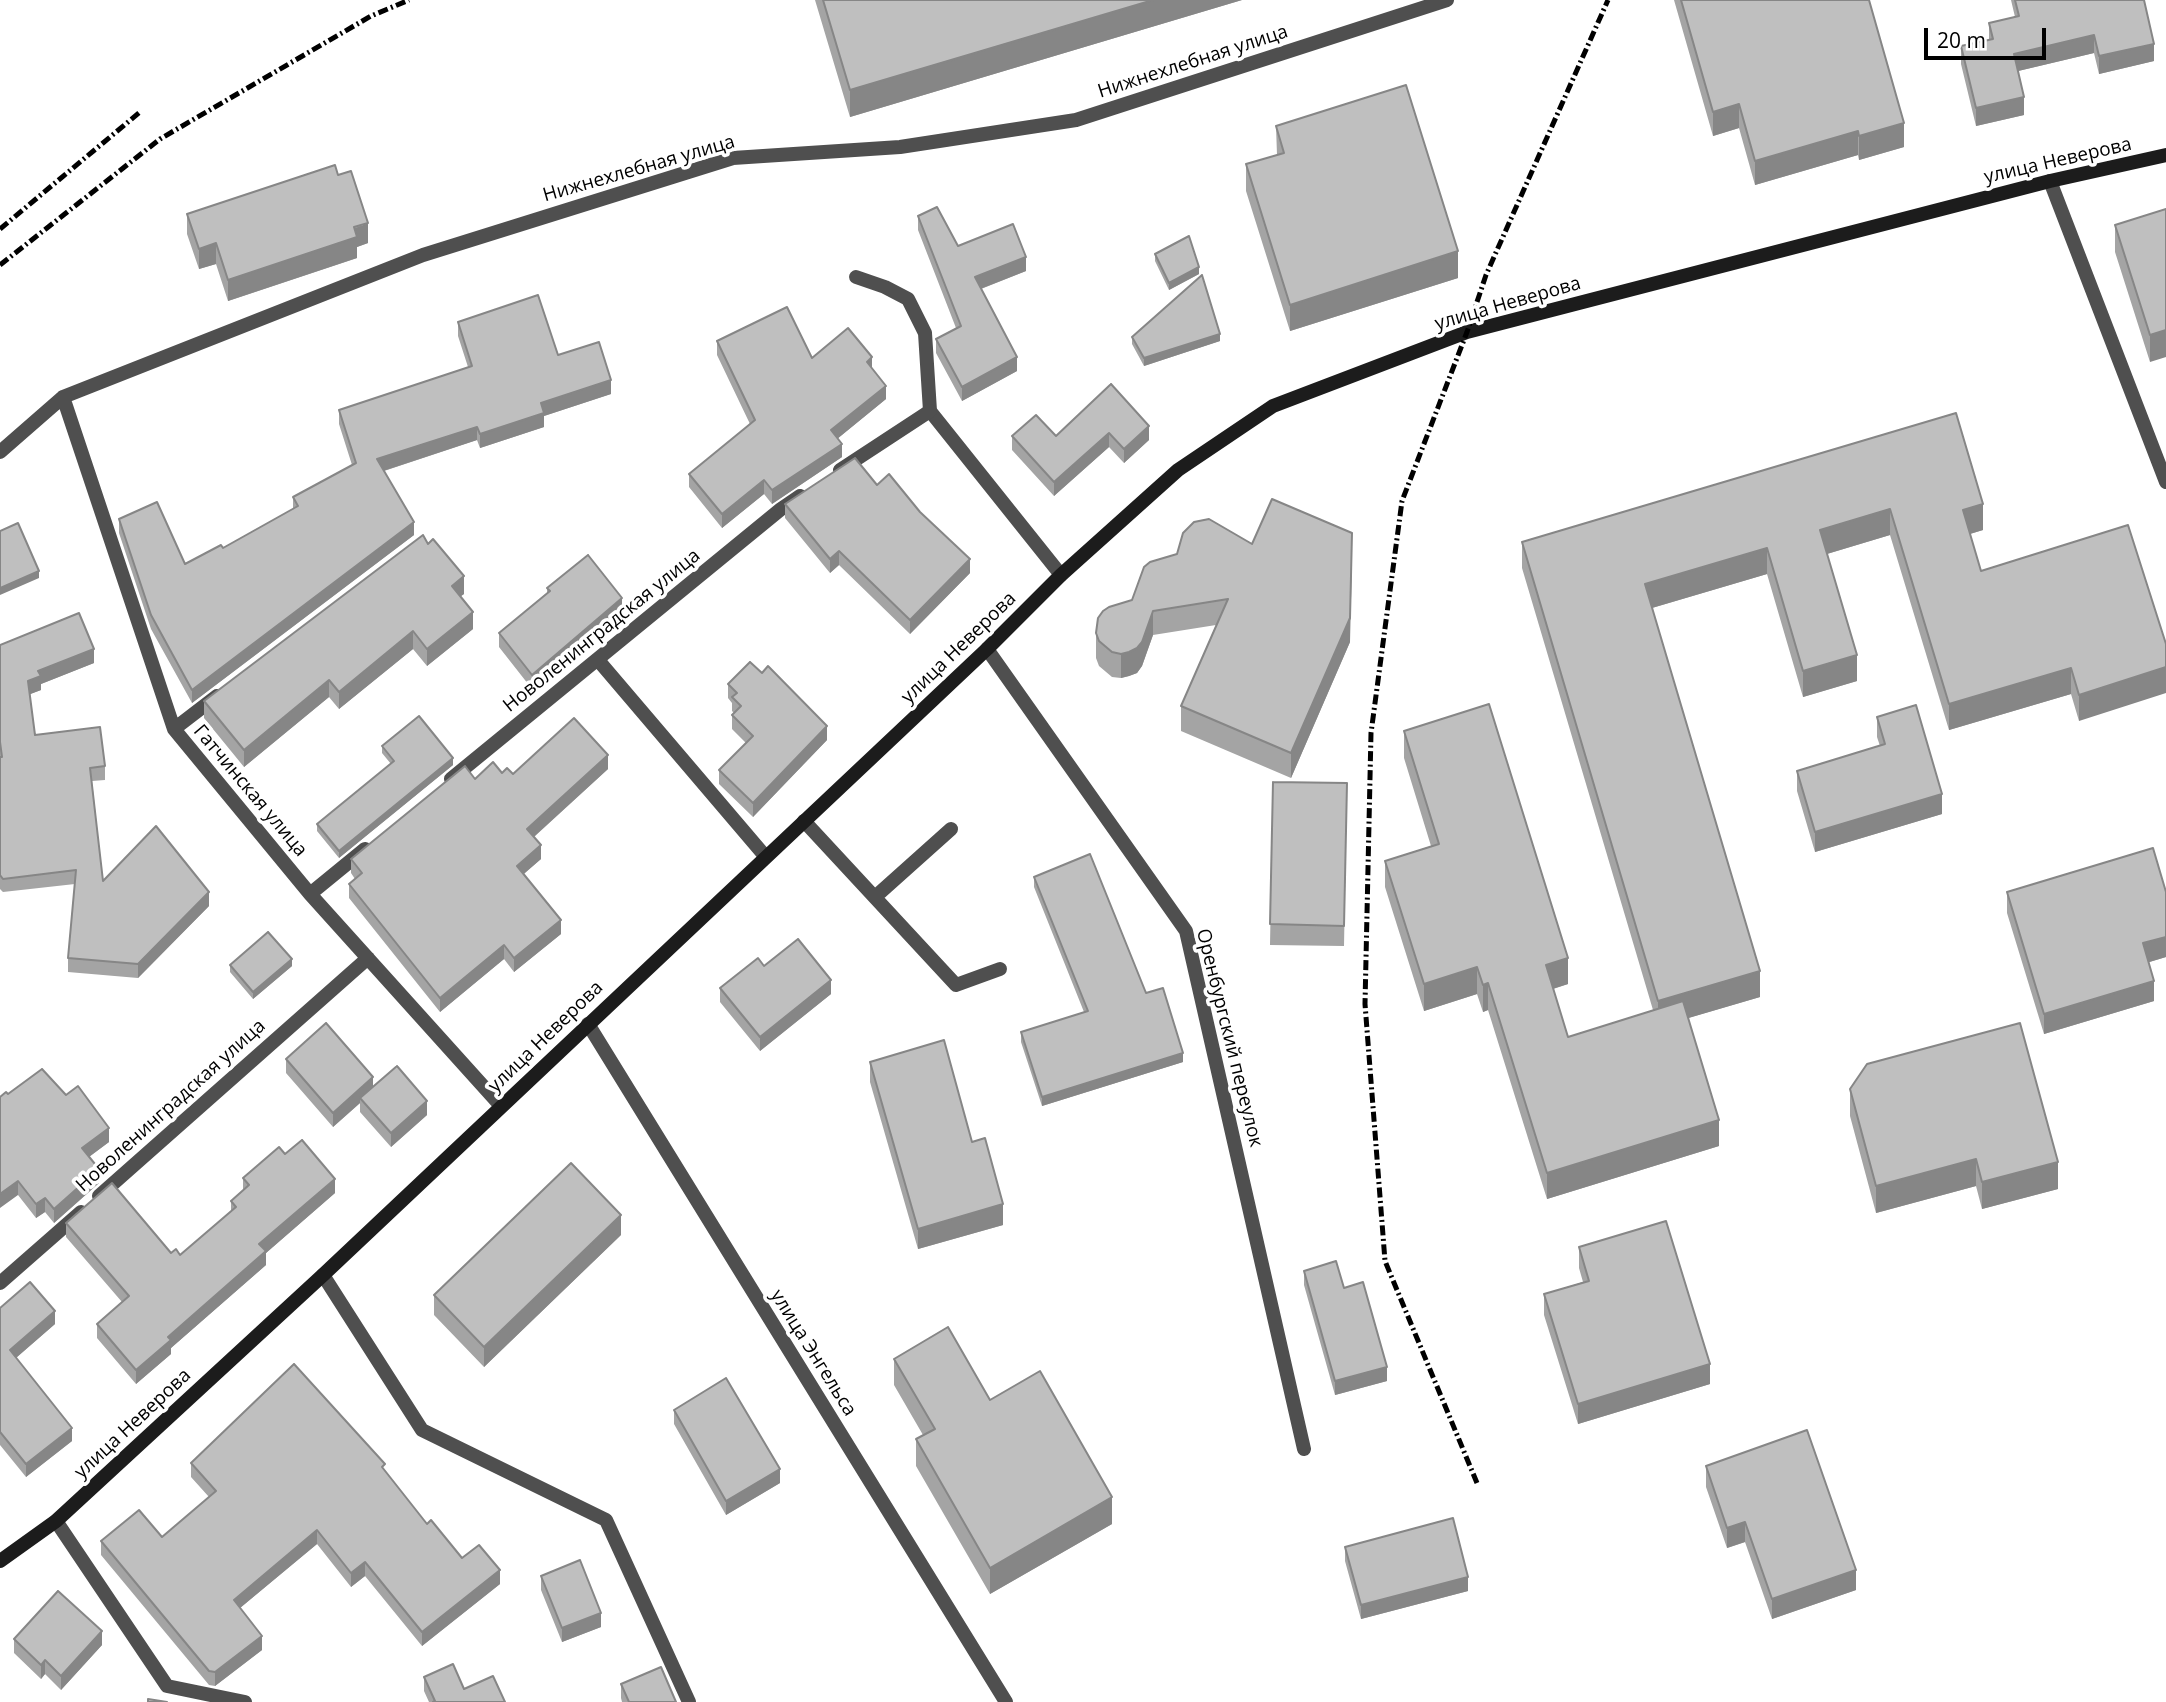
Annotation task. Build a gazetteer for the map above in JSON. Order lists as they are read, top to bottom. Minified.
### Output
{"streets":{"street":["Нижнехлебная улица","улица Неверова","Новоленинградская улица","Гатчинская улица","Оренбургский переулок","улица Энгельса"]},"crossings":[["Нижнехлебная улица","Гатчинская улица"],["улица Неверова","Гатчинская улица"],["улица Неверова","Оренбургский переулок"],["улица Неверова","улица Энгельса"],["Новоленинградская улица","Гатчинская улица"]],"scale_bar":"20 m"}
